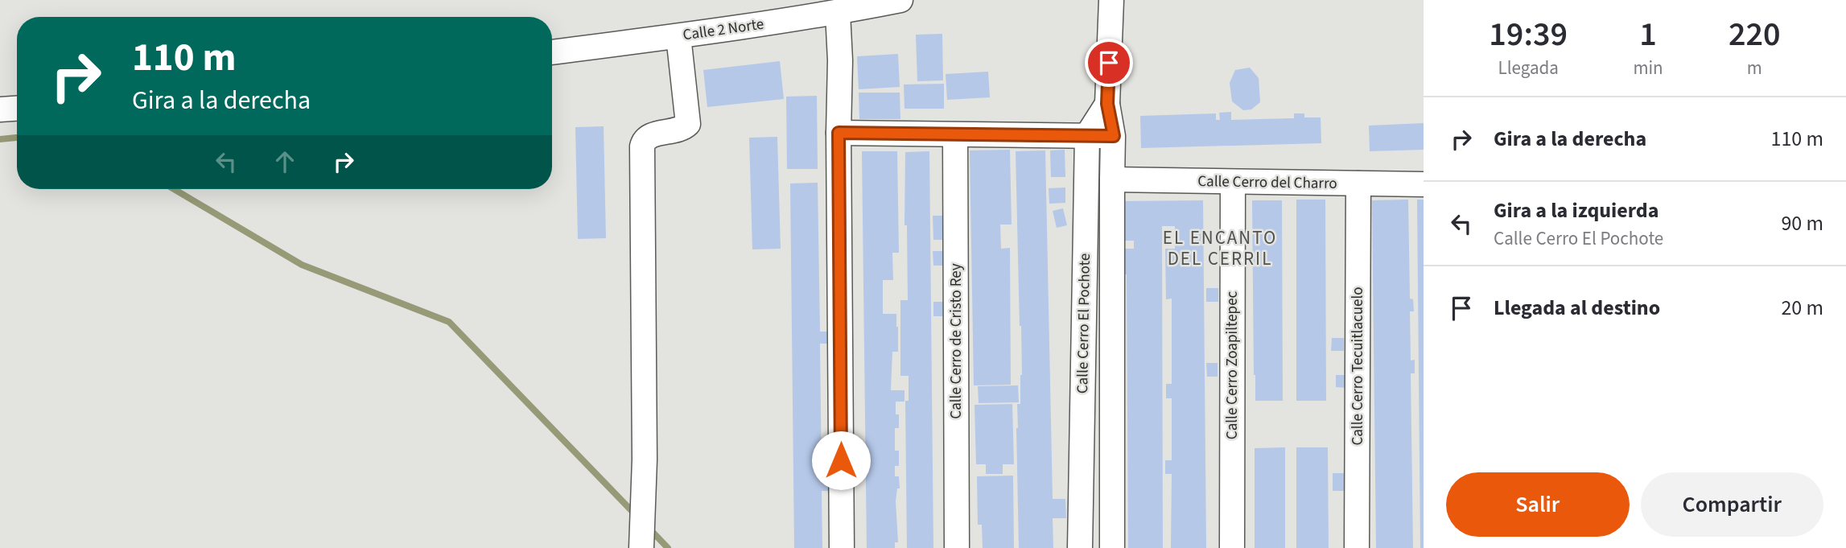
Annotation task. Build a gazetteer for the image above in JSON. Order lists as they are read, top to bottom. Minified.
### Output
{"streets":{"street":["Calle 2 Norte","Calle Cerro del Charro","Calle Cerro El Pochote","Calle Cerro de Cristo Rey","Calle Cerro Zoapiltepec","Calle Cerro Tecuitlacuelo"]},"crossings":[["Calle Cerro del Charro","Calle Cerro El Pochote"],["Calle Cerro del Charro","Calle Cerro Zoapiltepec"],["Calle Cerro del Charro","Calle Cerro Tecuitlacuelo"]],"districts":["EL ENCANTO DEL CERRIL"],"page":{"eta":["19:39","Llegada","1","min","220","m"],"turn":["110 m","Gira a la derecha"],"list":[{"name":"Gira a la derecha","value":"110 m"},{"name":"Gira a la izquierda","note":"Calle Cerro El Pochote","value":"90 m"},{"name":"Llegada al destino","value":"20 m"}],"buttons":["Salir","Compartir"]}}
